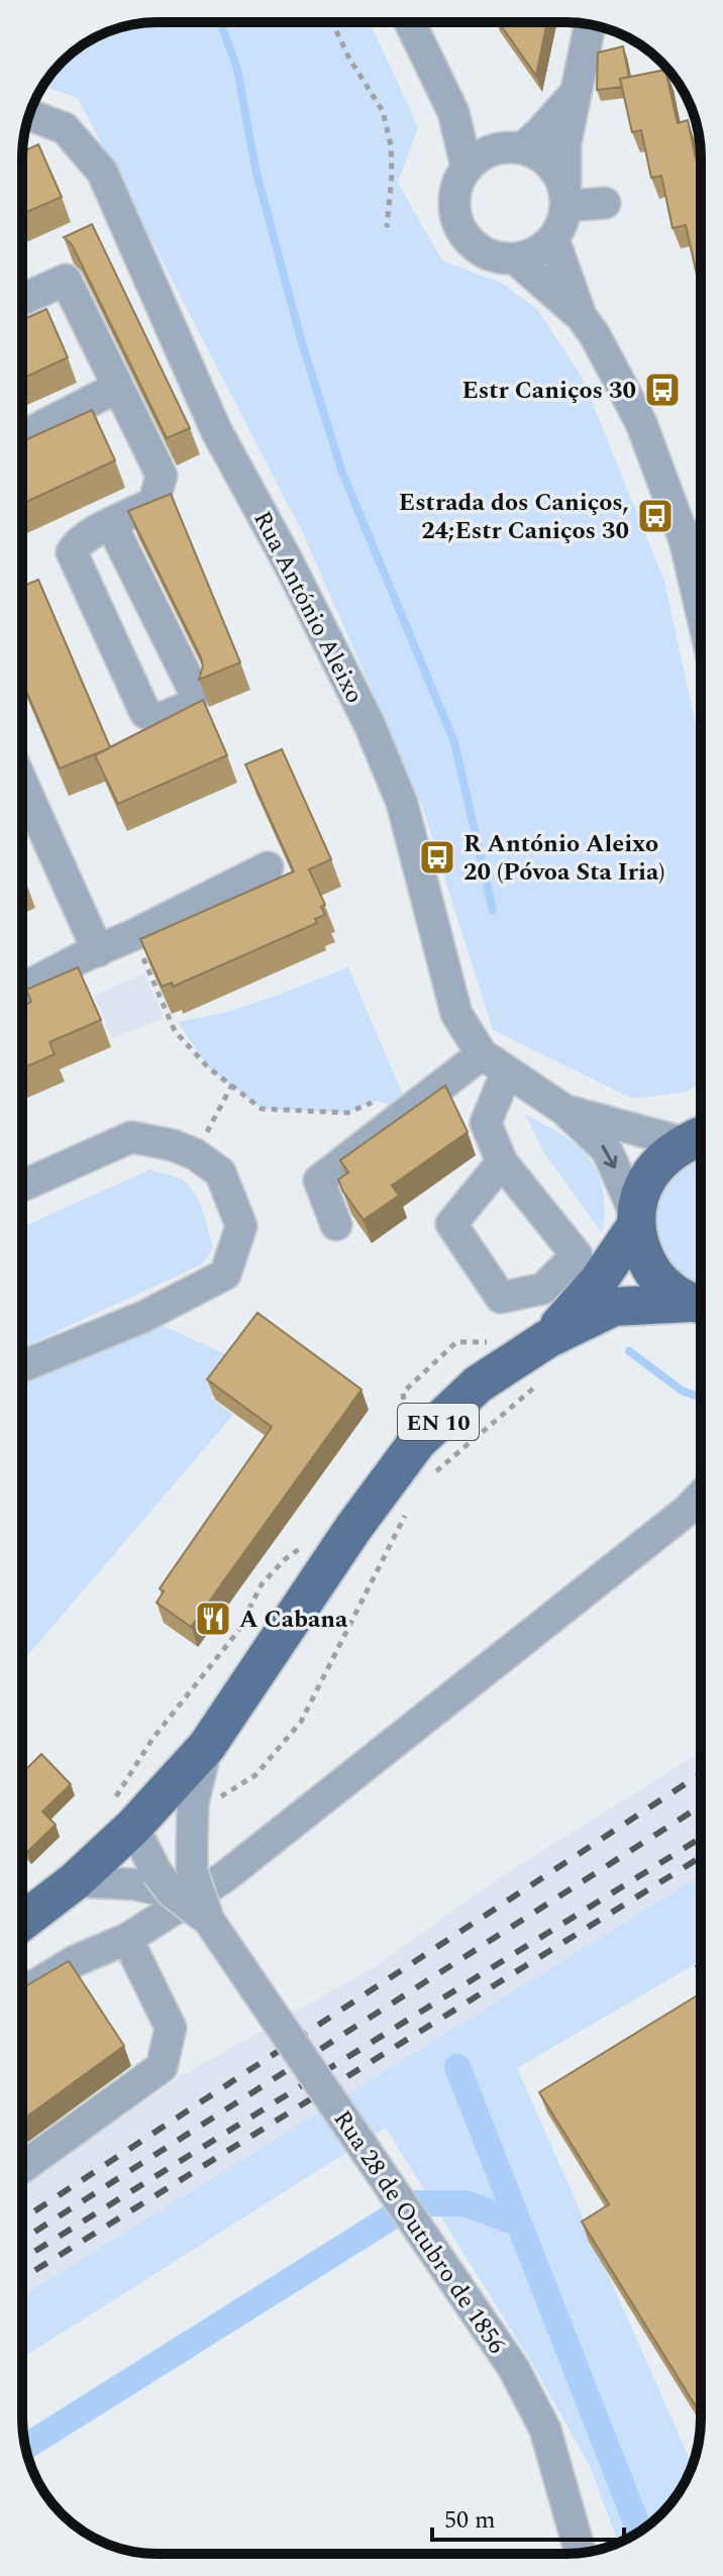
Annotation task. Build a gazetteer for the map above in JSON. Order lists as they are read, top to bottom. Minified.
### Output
{"streets":{"main road":["EN 10"],"street":["Rua António Aleixo","Rua 28 de Outubro de 1856"]},"crossings":[["EN 10","Rua 28 de Outubro de 1856"]],"places":{"bus stop":["Estr Caniços 30","Estrada dos Caniços, 24;Estr Caniços 30","R António Aleixo 20 (Póvoa Sta Iria)"],"restaurant":["A Cabana"]},"scale_bar":"50 m"}
